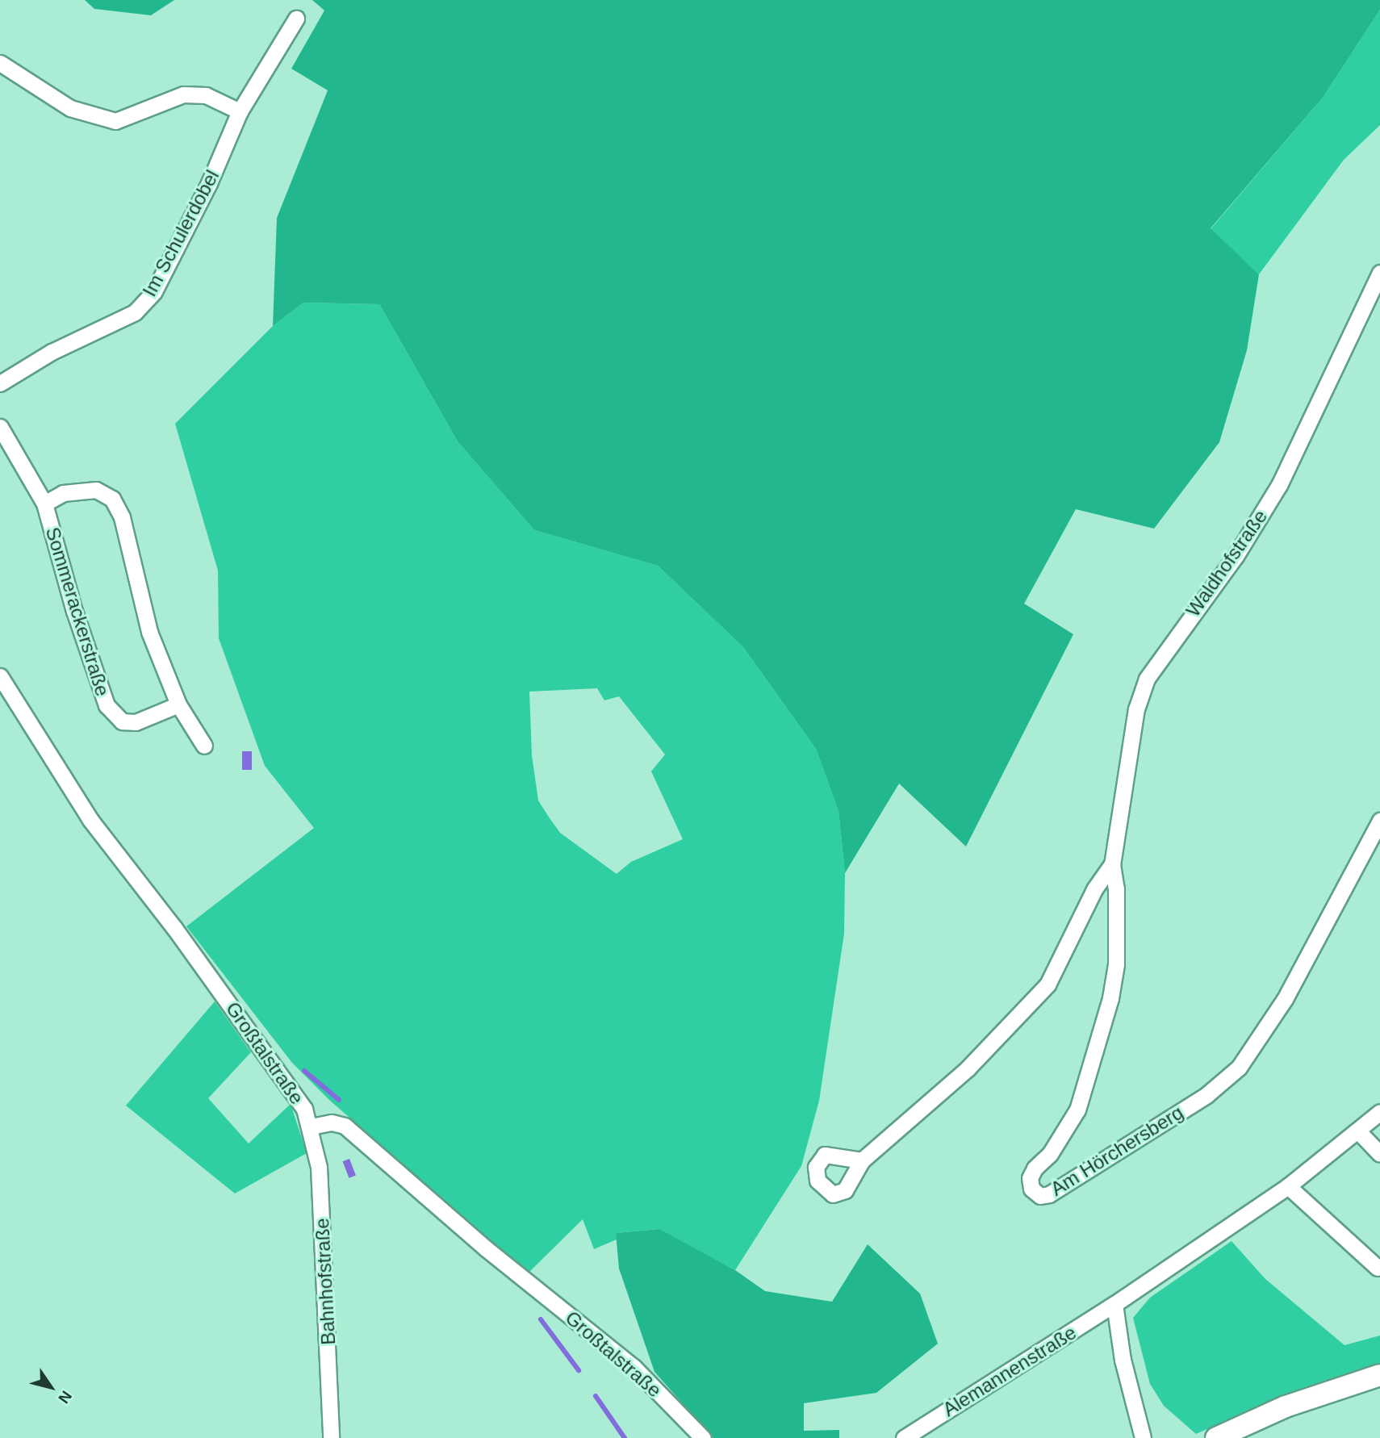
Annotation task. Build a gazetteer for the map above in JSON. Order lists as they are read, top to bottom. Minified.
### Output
{"streets":{"street":["Im Schulerdobel","Waldhofstraße","Sommerackerstraße","Großtalstraße","Am Hörchersberg","Bahnhofstraße","Alemannenstraße"]},"crossings":[["Waldhofstraße","Am Hörchersberg"],["Großtalstraße","Bahnhofstraße"]],"north":"bottom right"}
